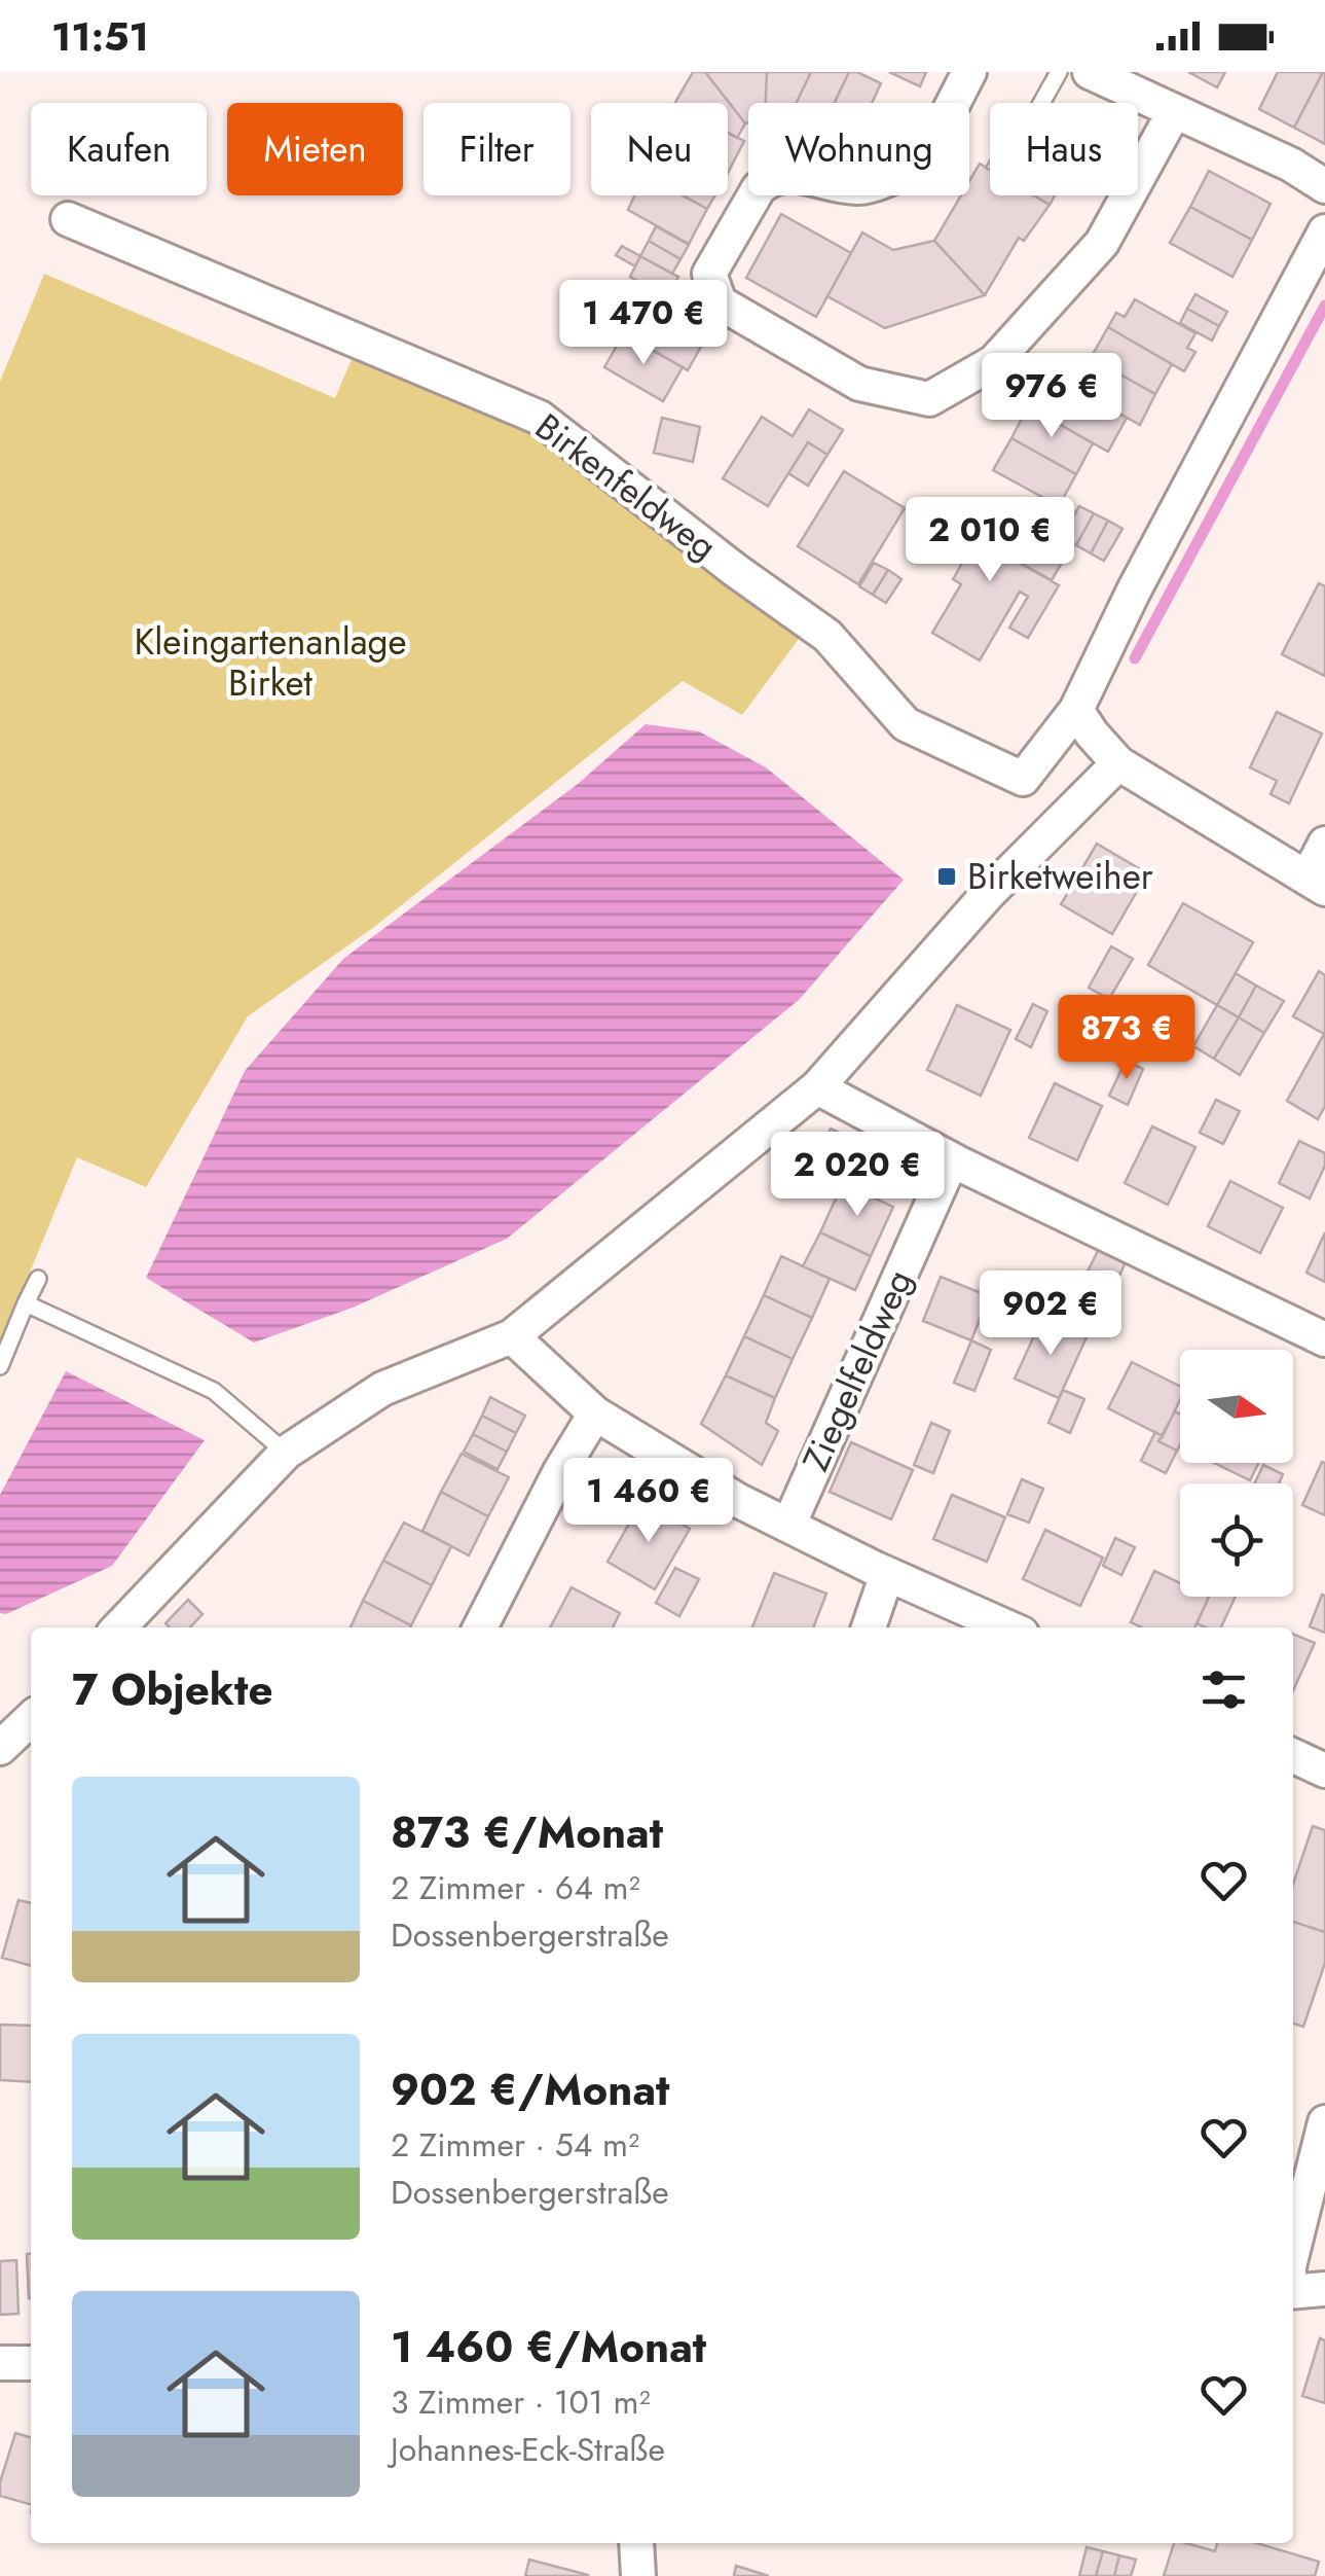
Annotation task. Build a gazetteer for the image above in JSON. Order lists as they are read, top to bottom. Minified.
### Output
{"streets":{"street":["Birkenfeldweg","Ziegelfeldweg"]},"parks":["Kleingartenanlage Birket"],"places":{"transit":["Birketweiher"]},"north":"right","page":{"status":"11:51","chip":["Kaufen","Mieten","Filter","Neu","Wohnung","Haus"],"price":["1 470 €","976 €","2 010 €","873 €","2 020 €","902 €","1 460 €"],"heading":"7 Objekte","list":[{"name":"873 €/Monat","note":"2 Zimmer · 64 m² · Dossenbergerstraße"},{"name":"902 €/Monat","note":"2 Zimmer · 54 m² · Dossenbergerstraße"},{"name":"1 460 €/Monat","note":"3 Zimmer · 101 m² · Johannes-Eck-Straße"}]}}
